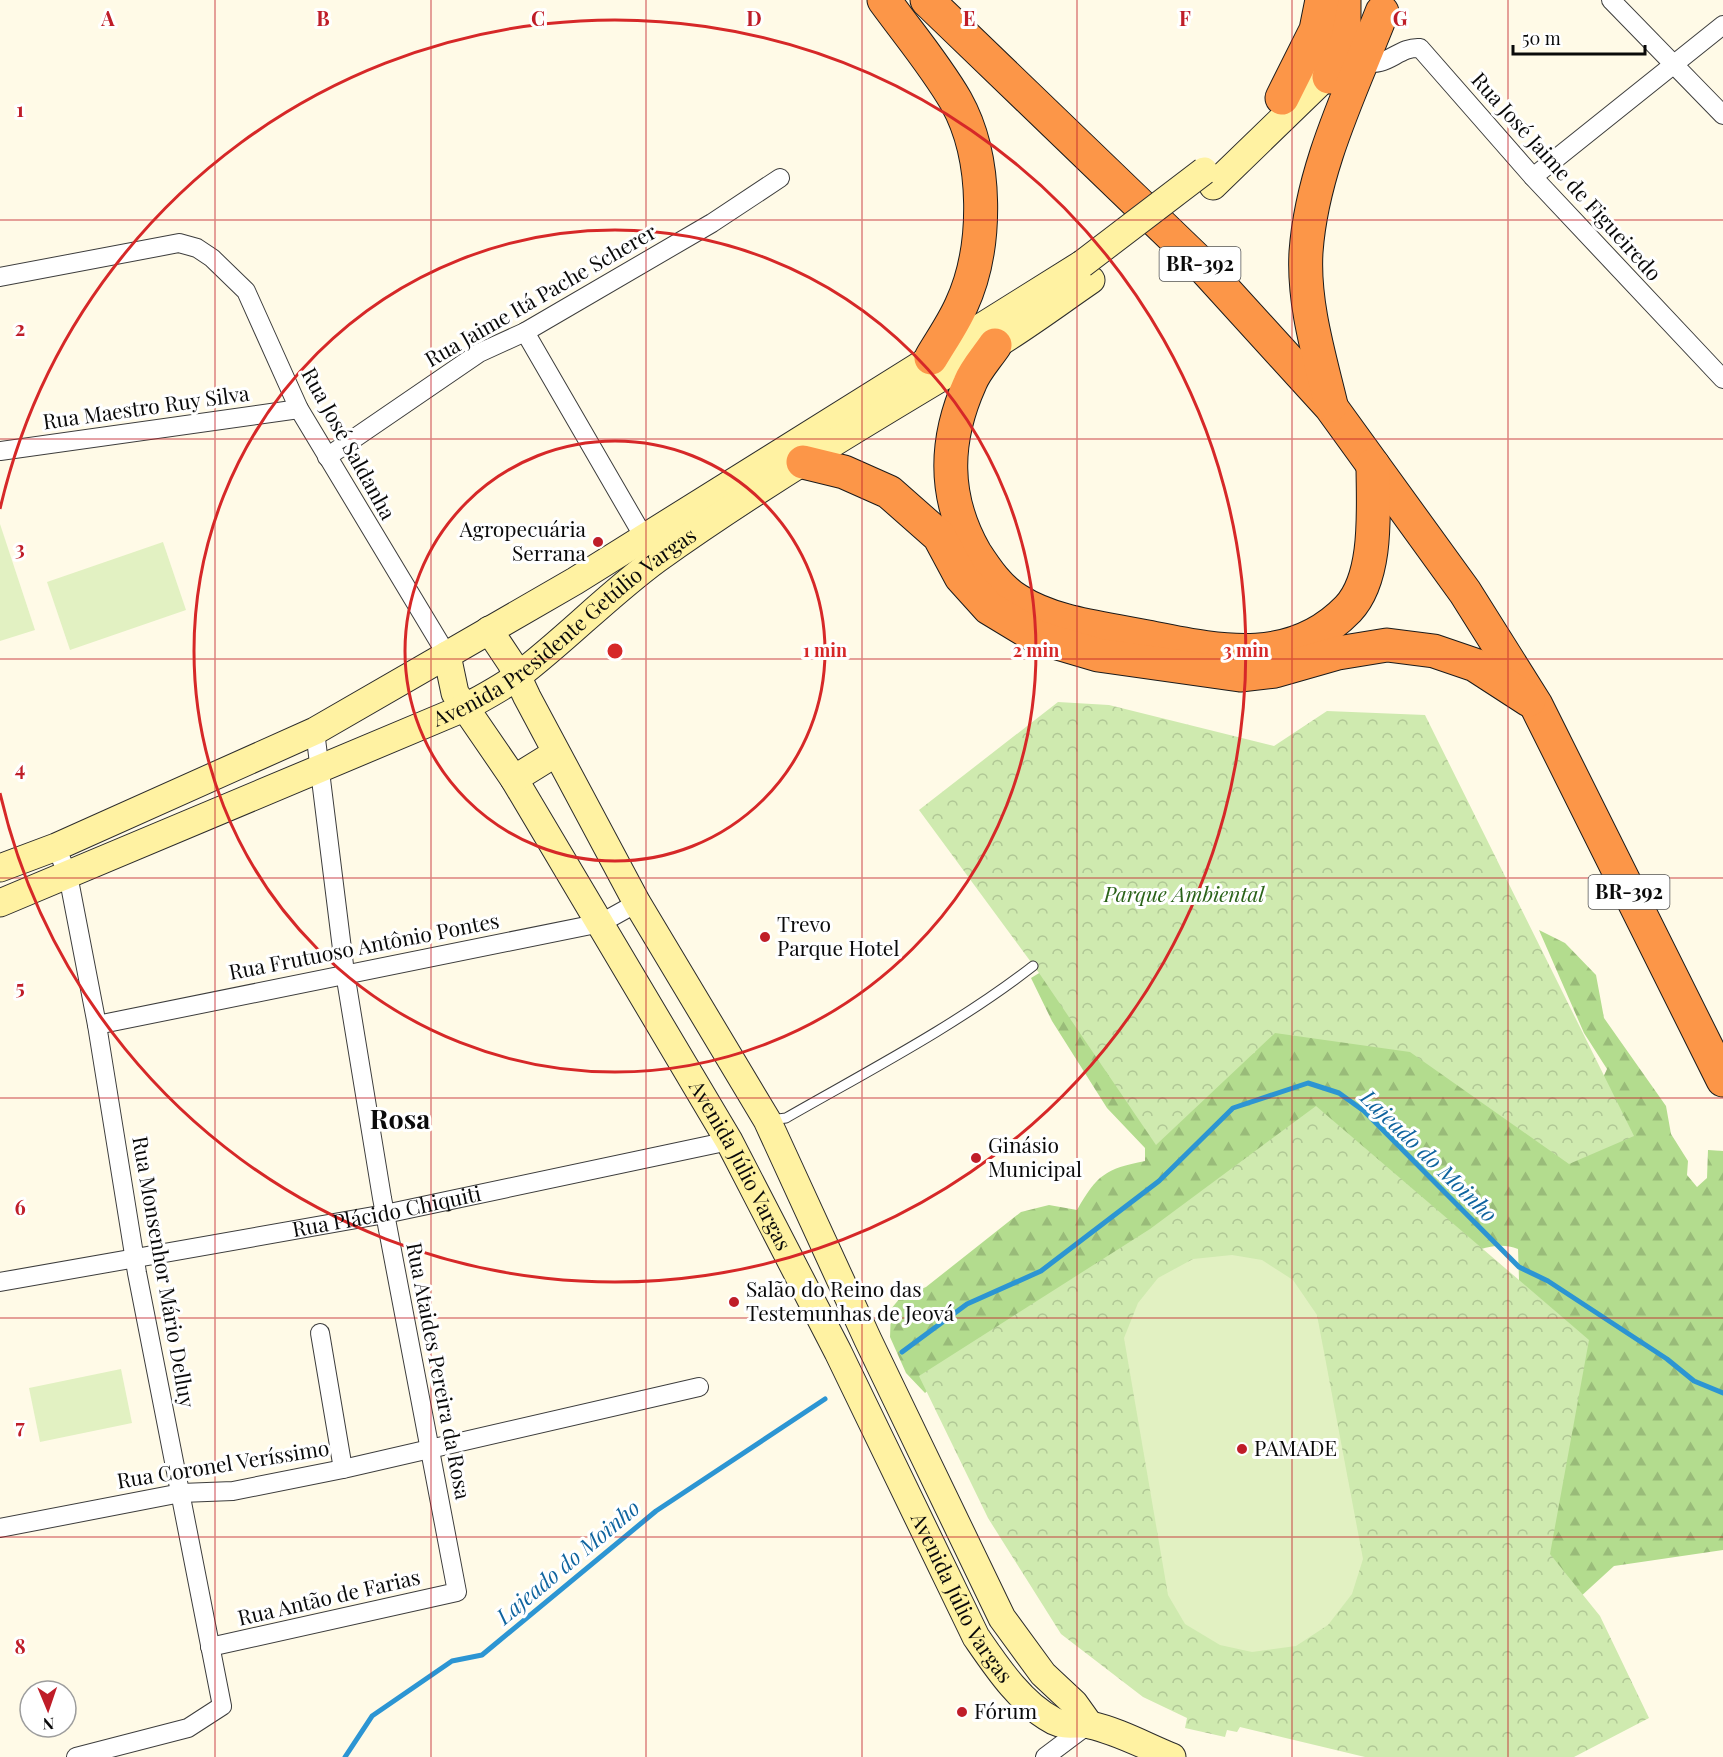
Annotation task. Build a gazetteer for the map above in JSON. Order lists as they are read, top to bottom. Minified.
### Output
{"streets":{"highway":["BR-392"],"main road":["Avenida Presidente Getúlio Vargas","Avenida Júlio Vargas","Rua Plácido Chiquiti"],"street":["Rua José Jaime de Figueiredo","Rua Jaime Itá Pache Scherer","Rua Maestro Ruy Silva","Rua José Saldanha","Rua Frutuoso Antônio Pontes","Rua Monsenhor Mário Delluy","Rua Ataides Pereira da Rosa","Rua Coronel Veríssimo","Rua Antão de Farias"]},"crossings":[["Rua Jaime Itá Pache Scherer","Rua José Saldanha"],["Rua Maestro Ruy Silva","Rua José Saldanha"],["Rua José Saldanha","Avenida Presidente Getúlio Vargas"],["Rua José Saldanha","Avenida Júlio Vargas"],["Avenida Presidente Getúlio Vargas","Avenida Júlio Vargas"],["Avenida Presidente Getúlio Vargas","Rua Monsenhor Mário Delluy"],["Avenida Presidente Getúlio Vargas","Rua Ataides Pereira da Rosa"],["Rua Frutuoso Antônio Pontes","Avenida Júlio Vargas"],["Rua Frutuoso Antônio Pontes","Rua Monsenhor Mário Delluy"],["Rua Frutuoso Antônio Pontes","Rua Ataides Pereira da Rosa"],["Avenida Júlio Vargas","Rua Plácido Chiquiti"],["Rua Plácido Chiquiti","Rua Monsenhor Mário Delluy"],["Rua Plácido Chiquiti","Rua Ataides Pereira da Rosa"],["Rua Monsenhor Mário Delluy","Rua Coronel Veríssimo"],["Rua Monsenhor Mário Delluy","Rua Antão de Farias"],["Rua Ataides Pereira da Rosa","Rua Coronel Veríssimo"],["Rua Ataides Pereira da Rosa","Rua Antão de Farias"]],"districts":["Rosa"],"water":["Lajeado do Moinho"],"parks":["Parque Ambiental"],"places":["Agropecuária Serrana","Trevo Parque Hotel","Ginásio Municipal","Salão do Reino das Testemunhas de Jeová","PAMADE","Fórum"],"scale_bar":"50 m","north":"bottom","grid":{"columns":["A","B","C","D","E","F","G"],"rows":["1","2","3","4","5","6","7","8"]},"rings":["1 min","2 min","3 min"]}
